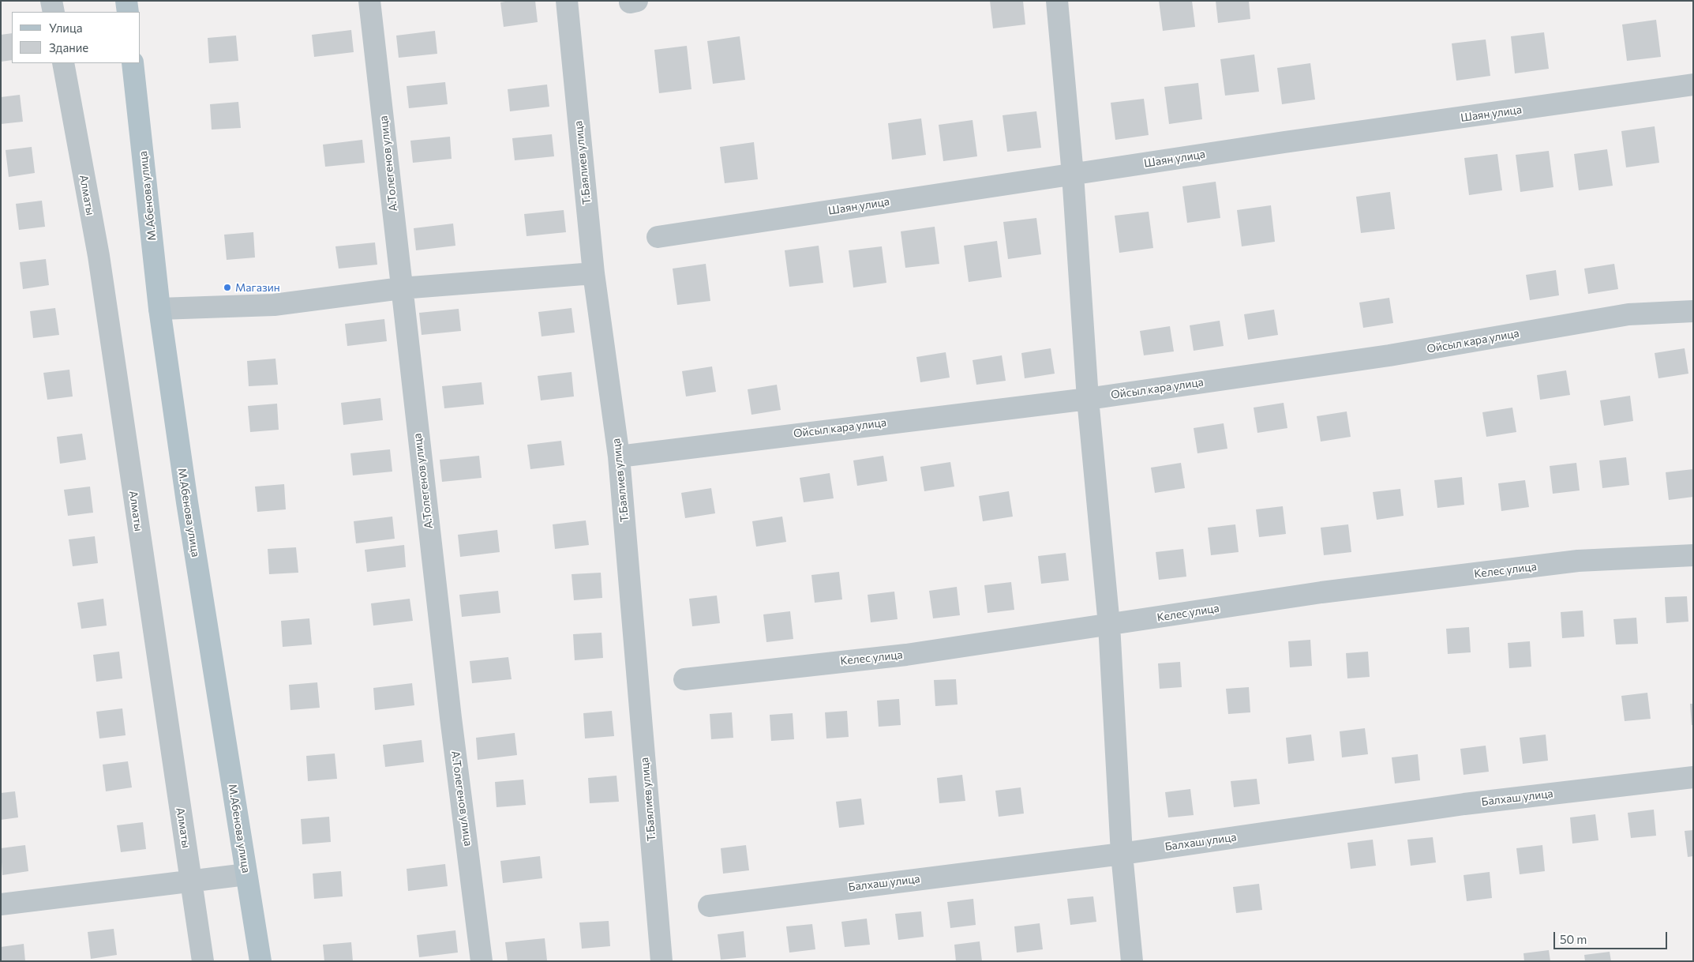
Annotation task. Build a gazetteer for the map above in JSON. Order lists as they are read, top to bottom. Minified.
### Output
{"streets":{"main road":["М.Абенова улица"],"street":["Шаян улица","Т.Баялиев улица","А.Толегенов улица","Алматы","Ойсыл кара улица","Келес улица","Балхаш улица"]},"crossings":[["Т.Баялиев улица","Ойсыл кара улица"]],"places":["Магазин"],"legend":["Улица","Здание"],"scale_bar":"50 m"}
